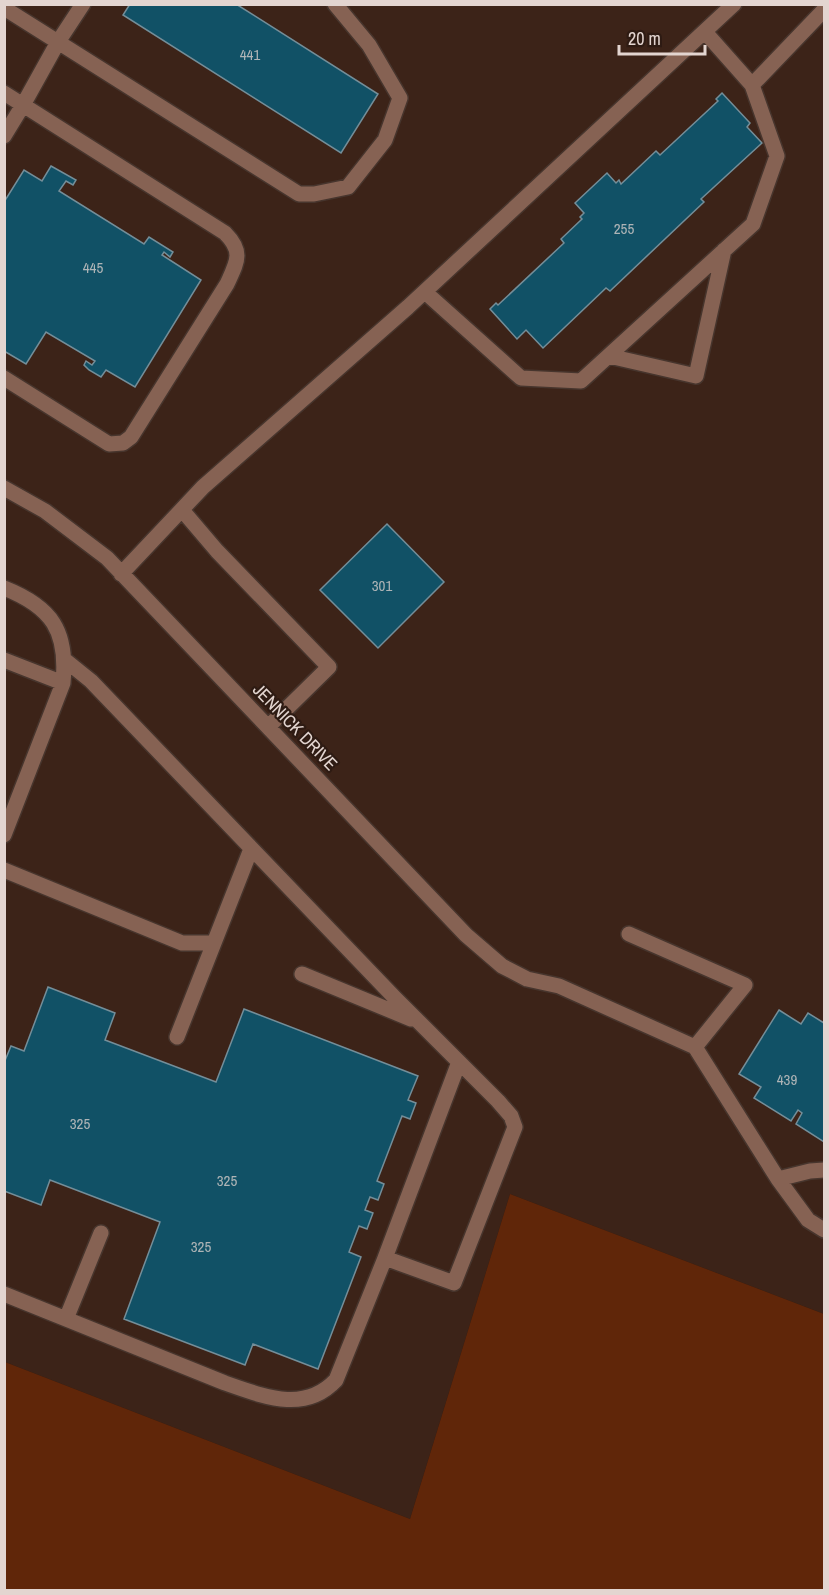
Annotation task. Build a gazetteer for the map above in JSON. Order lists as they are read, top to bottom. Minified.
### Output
{"streets":{"street":["JENNICK DRIVE"]},"house_numbers":["441","255","445","301","439","325","325","325"],"scale_bar":"20 m"}
